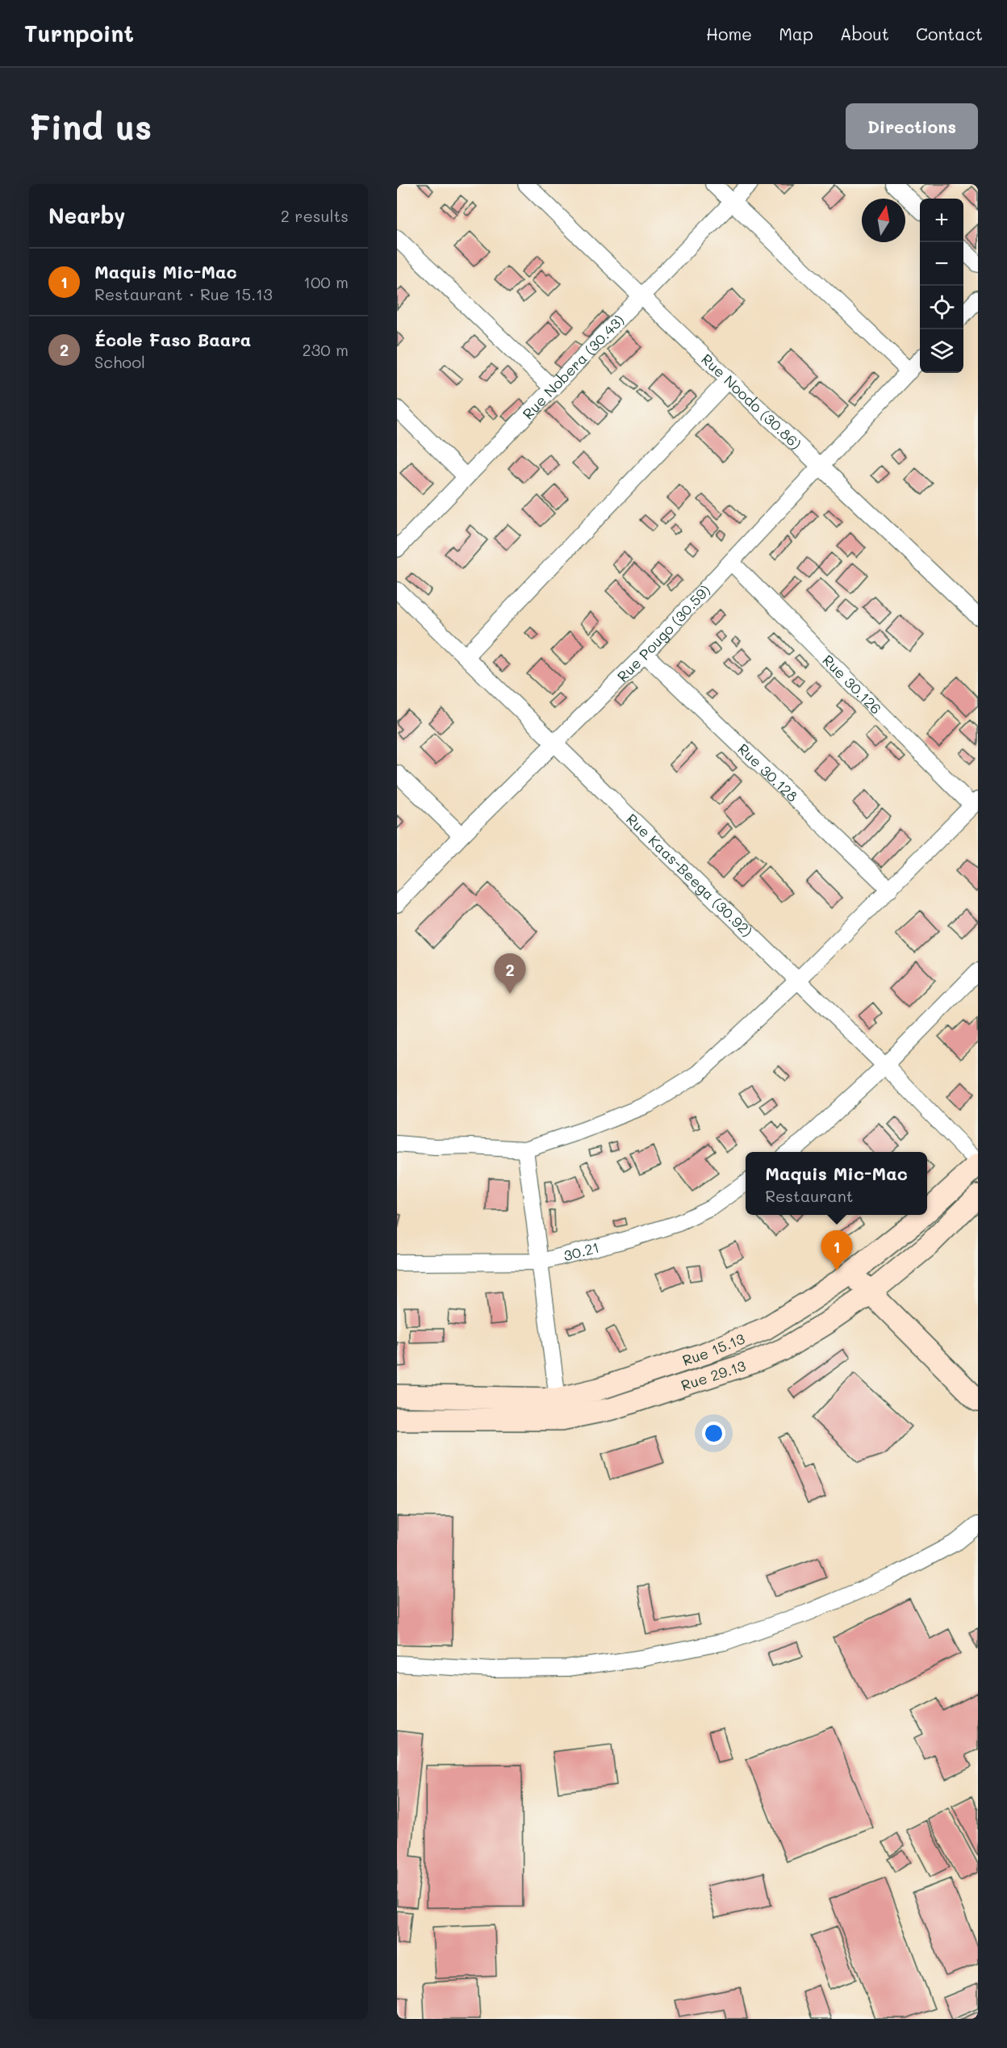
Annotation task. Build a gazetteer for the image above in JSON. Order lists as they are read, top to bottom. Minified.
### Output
{"streets":{"main road":["Rue 15.13","Rue 29.13"],"street":["Rue Nobera (30.43)","Rue Noodo (30.86)","Rue Pougo (30.59)","Rue 30.126","Rue 30.128","Rue Kaas-Beega (30.92)","30.21"]},"crossings":[["Rue Nobera (30.43)","Rue Noodo (30.86)"],["Rue Noodo (30.86)","Rue Pougo (30.59)"],["Rue Pougo (30.59)","Rue 30.126"],["Rue Pougo (30.59)","Rue 30.128"],["Rue Pougo (30.59)","Rue Kaas-Beega (30.92)"],["Rue Kaas-Beega (30.92)","Rue 15.13"]],"north":"top","page":{"header":"Turnpoint","nav":["Home","Map","About","Contact"],"buttons":"Directions","title":"Find us","heading":["Nearby","2 results"],"map_buttons":["+","−"],"list":[{"mark":"1","name":"Maquis Mic-Mac","note":"Restaurant · Rue 15.13","value":"100 m"},{"mark":"2","name":"École Faso Baara","note":"School","value":"230 m"}],"pins":["2","1"],"popup":["Maquis Mic-Mac","Restaurant"]}}
